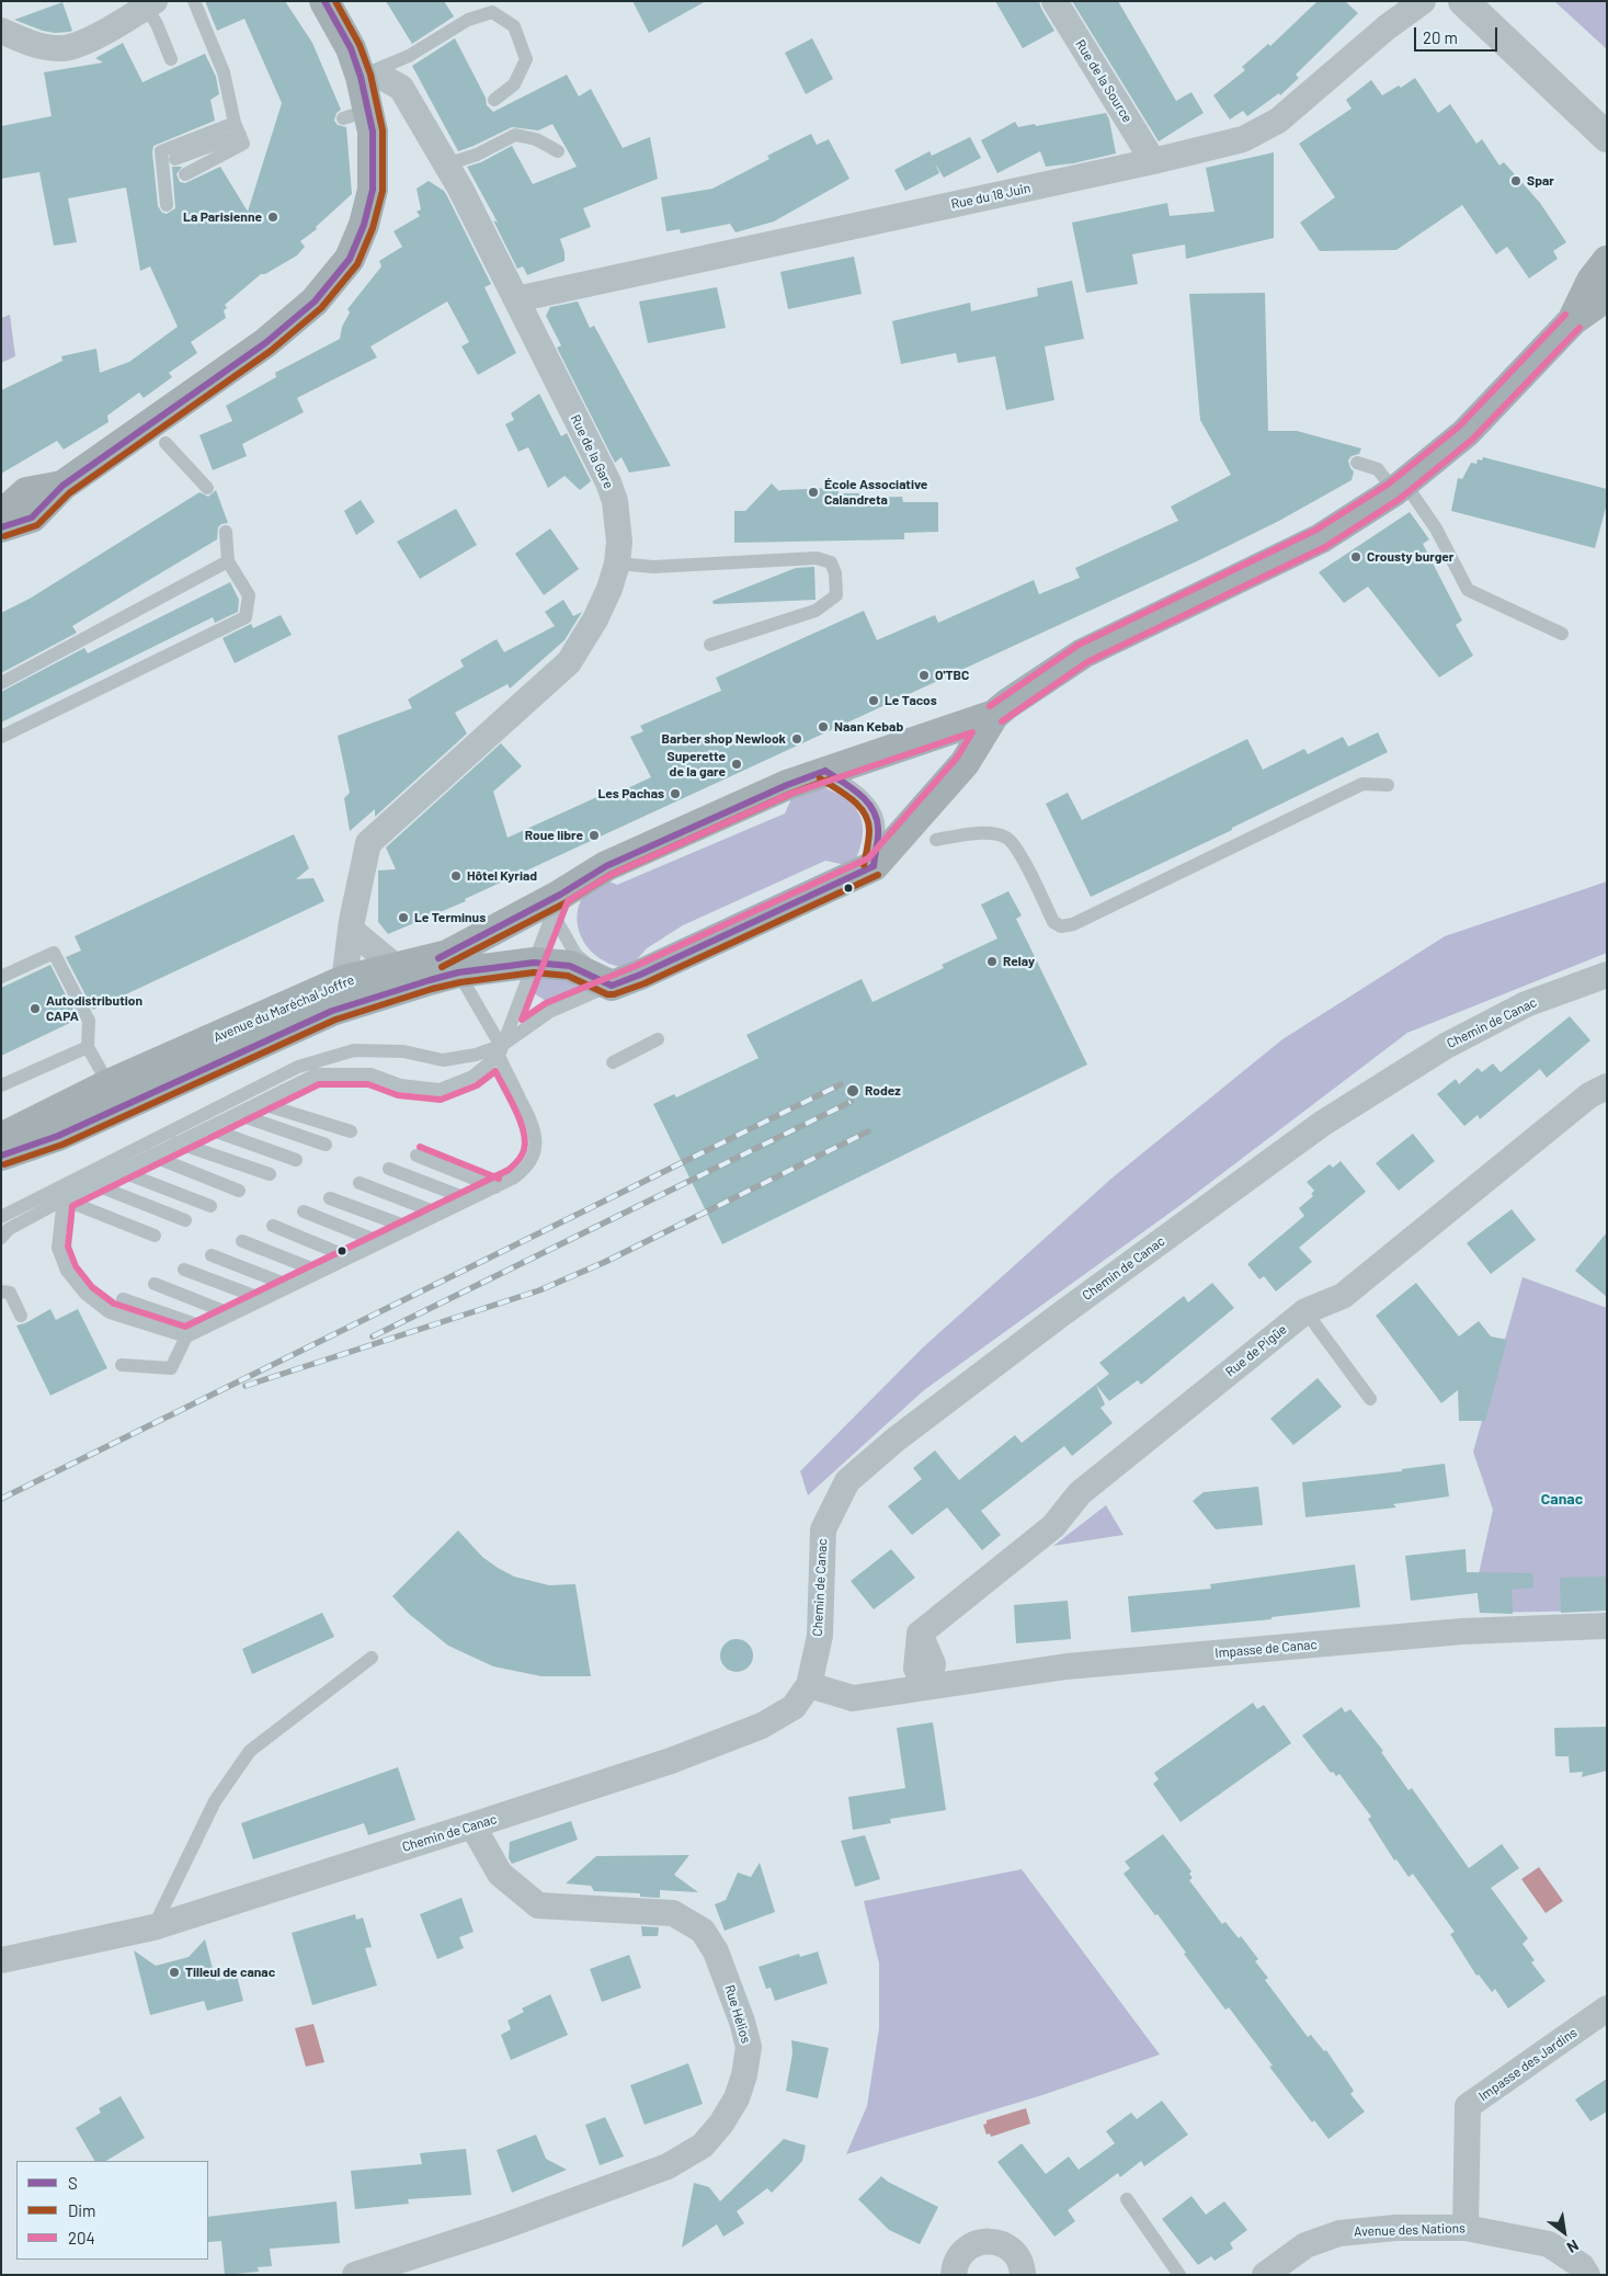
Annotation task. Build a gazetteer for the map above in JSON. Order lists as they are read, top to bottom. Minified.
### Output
{"streets":{"main road":["Avenue du Maréchal Joffre"],"street":["Rue de la Source","Rue du 18 Juin","Rue de la Gare","Chemin de Canac","Rue de Pigüe","Impasse de Canac","Rue Hélios","Impasse des Jardins","Avenue des Nations"]},"crossings":[["Rue de la Source","Rue du 18 Juin"],["Rue du 18 Juin","Rue de la Gare"],["Rue de la Gare","Avenue du Maréchal Joffre"],["Chemin de Canac","Rue Hélios"],["Rue de Pigüe","Impasse de Canac"],["Impasse des Jardins","Avenue des Nations"]],"districts":["Canac"],"places":["Spar","La Parisienne","École Associative Calandreta","Crousty burger","O'TBC","Le Tacos","Naan Kebab","Barber shop Newlook","Superette de la gare","Les Pachas","Roue libre","Hôtel Kyriad","Le Terminus","Relay","Autodistribution CAPA","Rodez","Tilleul de canac"],"lines":["transit line S","transit line Dim","transit line 204"],"legend":["S","Dim","204"],"scale_bar":"20 m","north":"bottom right"}
